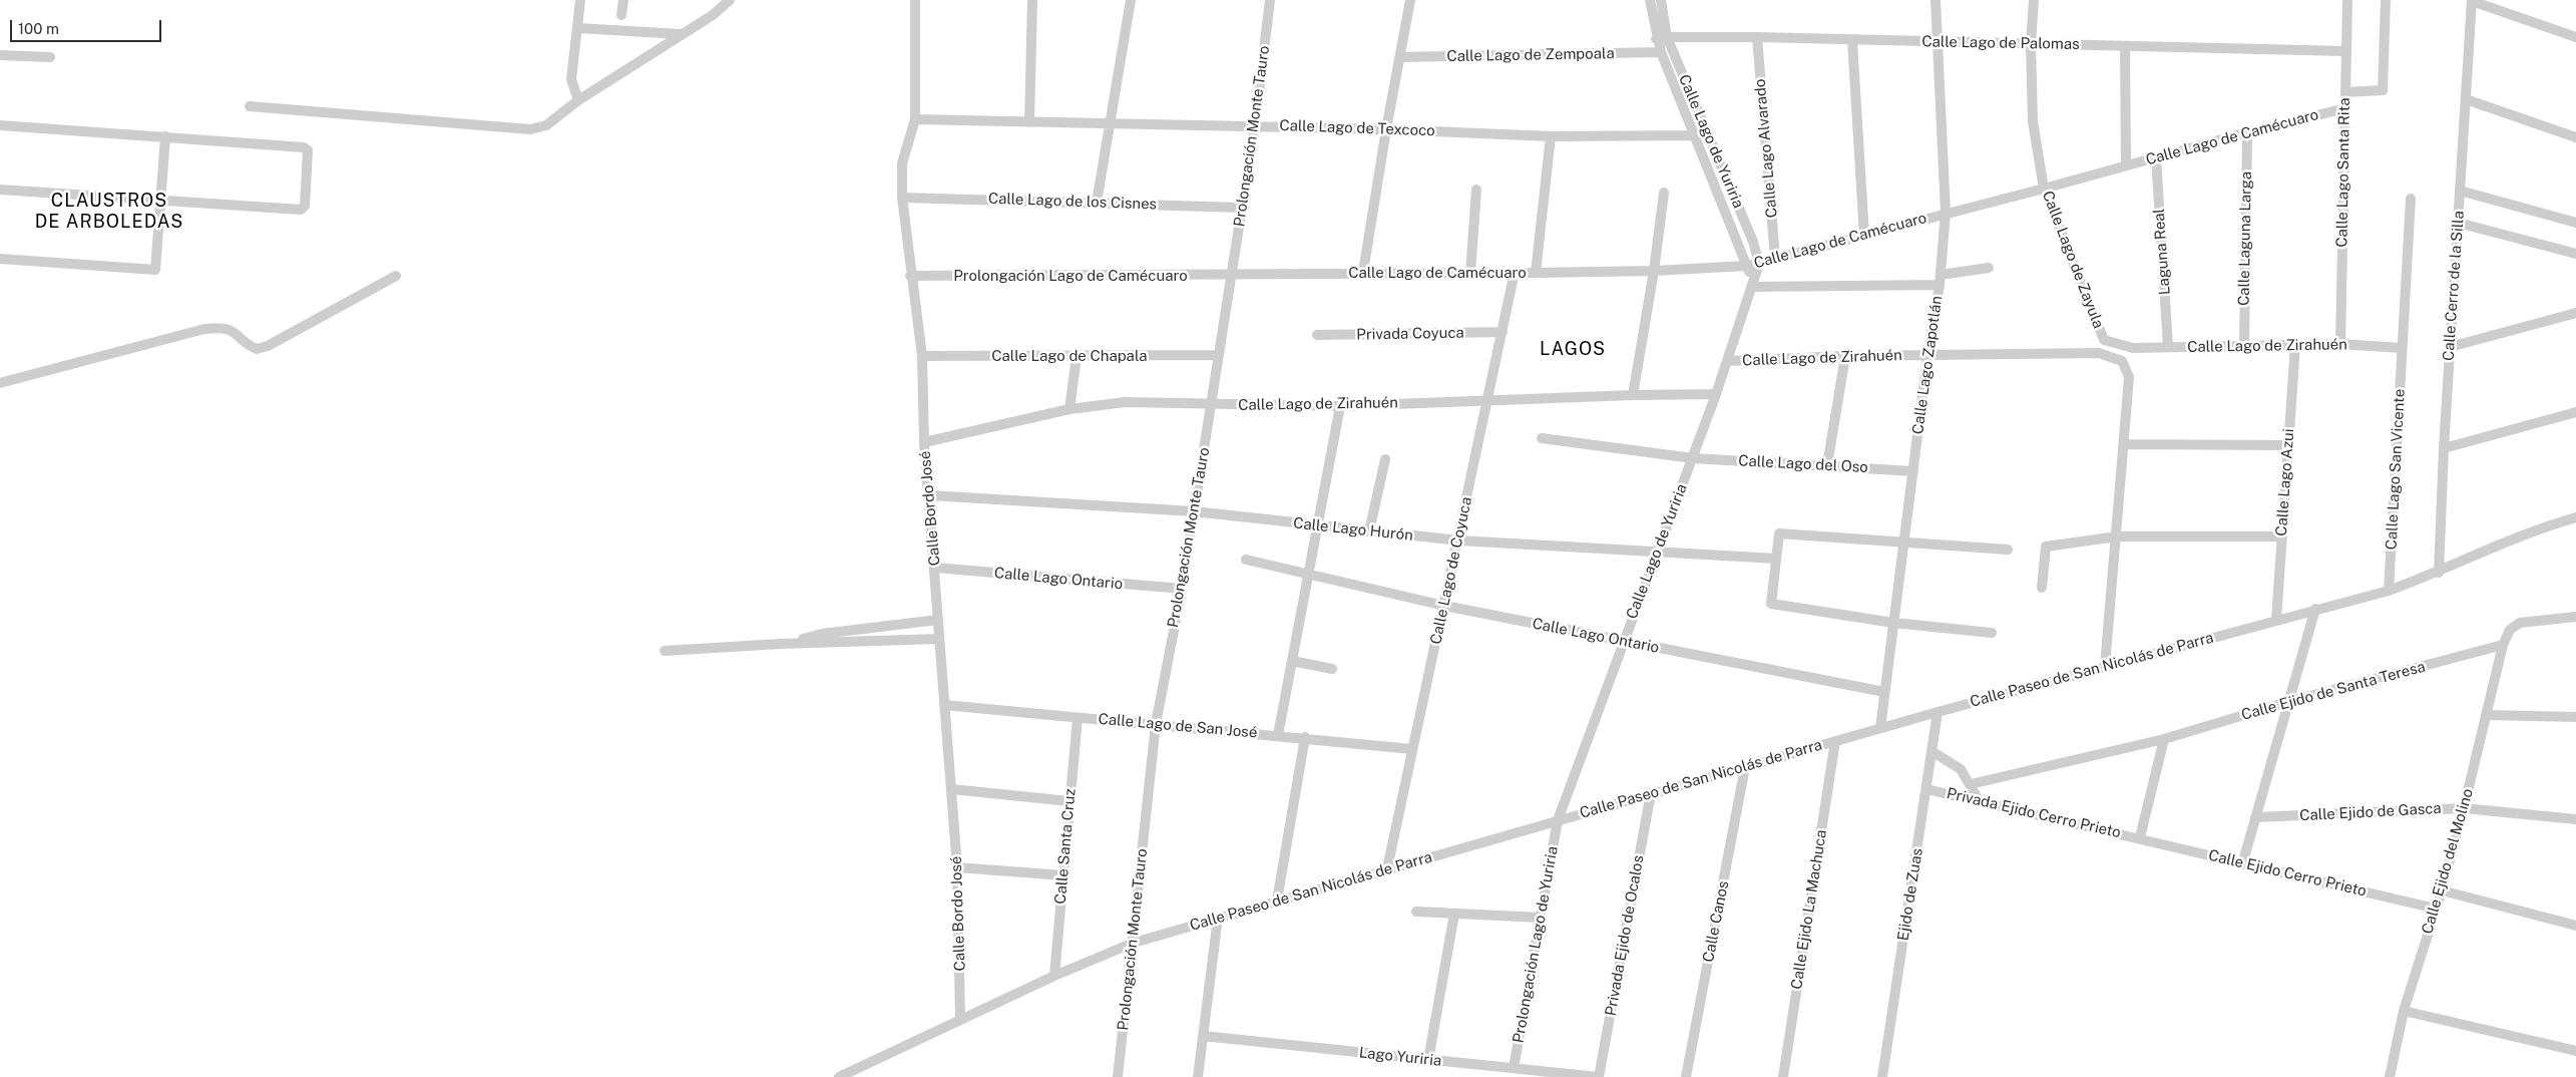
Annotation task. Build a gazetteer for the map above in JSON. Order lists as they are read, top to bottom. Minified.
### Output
{"streets":{"street":["Calle Lago de Palomas","Calle Lago de Zempoala","Calle Lago de Texcoco","Prolongación Monte Tauro","Calle Lago de Camécuaro","Calle Lago de Yuriria","Calle Lago Alvarado","Calle Lago Santa Rita","Calle Lago de los Cisnes","Calle Laguna Larga","Laguna Real","Calle Lago de Zayula","Prolongación Lago de Camécuaro","Calle Cerro de la Silla","Privada Coyuca","Calle Lago de Zirahuén","Calle Lago de Chapala","Calle Lago Zapotlán","Calle Lago del Oso","Calle Lago San Vicente","Calle Lago Azui","Calle Bordo José","Calle Lago Hurón","Calle Lago de Coyuca","Calle Lago Ontario","Calle Paseo de San Nicolás de Parra","Calle Ejido de Santa Teresa","Calle Lago de San José","Calle Ejido de Gasca","Privada Ejido Cerro Prieto","Calle Santa Cruz","Calle Ejido del Molino","Calle Ejido Cerro Prieto","Ejido de Zuas","Calle Ejido La Machuca","Calle Canos","Privada Ejido de Ocalos","Prolongación Lago de Yuriria","Lago Yuriria"]},"crossings":[["Calle Lago de Palomas","Calle Lago de Yuriria"],["Calle Lago de Palomas","Calle Lago Alvarado"],["Calle Lago de Palomas","Calle Lago Santa Rita"],["Calle Lago de Palomas","Calle Lago de Zayula"],["Calle Lago de Palomas","Calle Lago Zapotlán"],["Calle Lago de Zempoala","Calle Lago de Yuriria"],["Calle Lago de Texcoco","Prolongación Monte Tauro"],["Calle Lago de Texcoco","Calle Lago de Yuriria"],["Calle Lago de Texcoco","Calle Bordo José"],["Prolongación Monte Tauro","Calle Lago de Camécuaro"],["Prolongación Monte Tauro","Calle Lago de los Cisnes"],["Prolongación Monte Tauro","Prolongación Lago de Camécuaro"],["Prolongación Monte Tauro","Calle Lago de Zirahuén"],["Prolongación Monte Tauro","Calle Lago de Chapala"],["Prolongación Monte Tauro","Calle Lago Hurón"],["Prolongación Monte Tauro","Calle Lago Ontario"],["Prolongación Monte Tauro","Calle Paseo de San Nicolás de Parra"],["Prolongación Monte Tauro","Calle Lago de San José"],["Calle Lago de Camécuaro","Calle Lago de Yuriria"],["Calle Lago de Camécuaro","Calle Lago Alvarado"],["Calle Lago de Camécuaro","Calle Lago Santa Rita"],["Calle Lago de Camécuaro","Calle Laguna Larga"],["Calle Lago de Camécuaro","Laguna Real"],["Calle Lago de Camécuaro","Calle Lago de Zayula"],["Calle Lago de Camécuaro","Prolongación Lago de Camécuaro"],["Calle Lago de Camécuaro","Calle Lago Zapotlán"],["Calle Lago de Camécuaro","Calle Lago de Coyuca"],["Calle Lago de Yuriria","Calle Lago de Zirahuén"],["Calle Lago de Yuriria","Calle Lago del Oso"],["Calle Lago de Yuriria","Calle Lago Hurón"],["Calle Lago de Yuriria","Calle Lago Ontario"],["Calle Lago de Yuriria","Calle Paseo de San Nicolás de Parra"],["Calle Lago de Yuriria","Prolongación Lago de Yuriria"],["Calle Lago Santa Rita","Calle Lago de Zirahuén"],["Calle Lago de los Cisnes","Calle Bordo José"],["Calle Laguna Larga","Calle Lago de Zirahuén"],["Laguna Real","Calle Lago de Zirahuén"],["Calle Lago de Zayula","Calle Lago de Zirahuén"],["Prolongación Lago de Camécuaro","Calle Bordo José"],["Calle Cerro de la Silla","Calle Paseo de San Nicolás de Parra"],["Privada Coyuca","Calle Lago de Coyuca"],["Calle Lago de Zirahuén","Calle Lago Zapotlán"],["Calle Lago de Zirahuén","Calle Lago San Vicente"],["Calle Lago de Zirahuén","Calle Lago Azui"],["Calle Lago de Zirahuén","Calle Bordo José"],["Calle Lago de Zirahuén","Calle Lago de Coyuca"],["Calle Lago de Chapala","Calle Bordo José"],["Calle Lago Zapotlán","Calle Lago del Oso"],["Calle Lago Zapotlán","Calle Lago Ontario"],["Calle Lago Zapotlán","Calle Paseo de San Nicolás de Parra"],["Calle Lago San Vicente","Calle Paseo de San Nicolás de Parra"],["Calle Lago Azui","Calle Paseo de San Nicolás de Parra"],["Calle Bordo José","Calle Lago Hurón"],["Calle Bordo José","Calle Lago Ontario"],["Calle Bordo José","Calle Paseo de San Nicolás de Parra"],["Calle Bordo José","Calle Lago de San José"],["Calle Lago Hurón","Calle Lago de Coyuca"],["Calle Lago de Coyuca","Calle Lago Ontario"],["Calle Lago de Coyuca","Calle Paseo de San Nicolás de Parra"],["Calle Lago de Coyuca","Calle Lago de San José"],["Calle Paseo de San Nicolás de Parra","Calle Santa Cruz"],["Calle Paseo de San Nicolás de Parra","Ejido de Zuas"],["Calle Paseo de San Nicolás de Parra","Calle Ejido La Machuca"],["Calle Paseo de San Nicolás de Parra","Calle Canos"],["Calle Paseo de San Nicolás de Parra","Privada Ejido de Ocalos"],["Calle Paseo de San Nicolás de Parra","Prolongación Lago de Yuriria"],["Calle Ejido de Santa Teresa","Calle Ejido del Molino"],["Calle Lago de San José","Calle Santa Cruz"],["Calle Ejido de Gasca","Calle Ejido del Molino"],["Privada Ejido Cerro Prieto","Calle Ejido Cerro Prieto"],["Privada Ejido Cerro Prieto","Ejido de Zuas"],["Calle Ejido del Molino","Calle Ejido Cerro Prieto"],["Privada Ejido de Ocalos","Lago Yuriria"],["Prolongación Lago de Yuriria","Lago Yuriria"]],"districts":["CLAUSTROS DE ARBOLEDAS","LAGOS"],"scale_bar":"100 m"}
